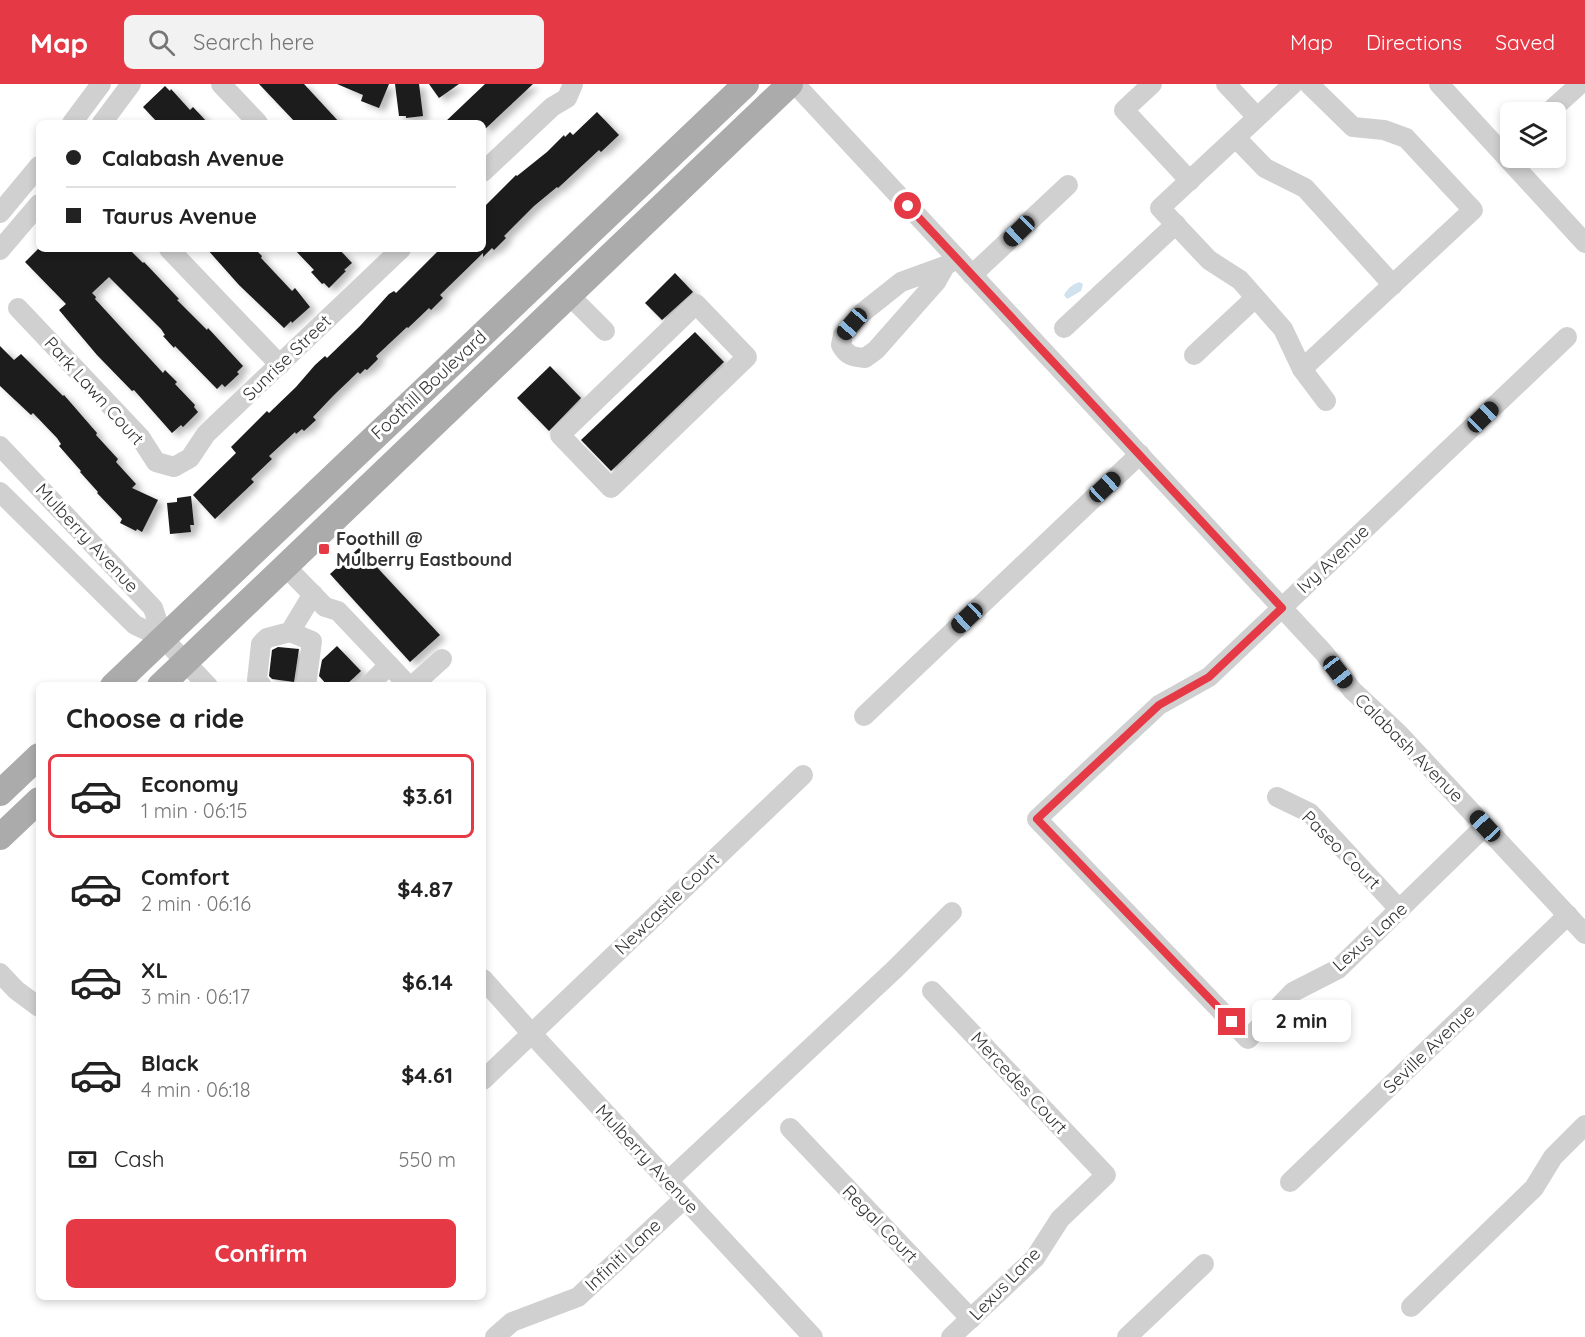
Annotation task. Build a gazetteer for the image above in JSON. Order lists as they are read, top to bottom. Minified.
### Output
{"streets":{"main road":["Foothill Boulevard"],"street":["Sunrise Street","Park Lawn Court","Mulberry Avenue","Ivy Avenue","Calabash Avenue","Paseo Court","Newcastle Court","Lexus Lane","Seville Avenue","Mercedes Court","Regal Court","Infiniti Lane"]},"crossings":[["Sunrise Street","Park Lawn Court"],["Foothill Boulevard","Mulberry Avenue"],["Mulberry Avenue","Newcastle Court"],["Mulberry Avenue","Infiniti Lane"],["Ivy Avenue","Calabash Avenue"],["Ivy Avenue","Lexus Lane"],["Calabash Avenue","Lexus Lane"],["Calabash Avenue","Seville Avenue"],["Paseo Court","Lexus Lane"],["Lexus Lane","Mercedes Court"],["Lexus Lane","Regal Court"]],"places":{"transit":["Foothill @ Mulberry Eastbound"]},"page":{"header":"Map","search":"Search here","nav":["Map","Directions","Saved"],"banner":["Calabash Avenue","Taurus Avenue"],"heading":"Choose a ride","list":[{"name":"Economy","note":"1 min · 06:15","value":"$3.61"},{"name":"Comfort","note":"2 min · 06:16","value":"$4.87"},{"name":"XL","note":"3 min · 06:17","value":"$6.14"},{"name":"Black","note":"4 min · 06:18","value":"$4.61"}],"bubble":"2 min","pay":["Cash","550 m"],"buttons":"Confirm"}}
